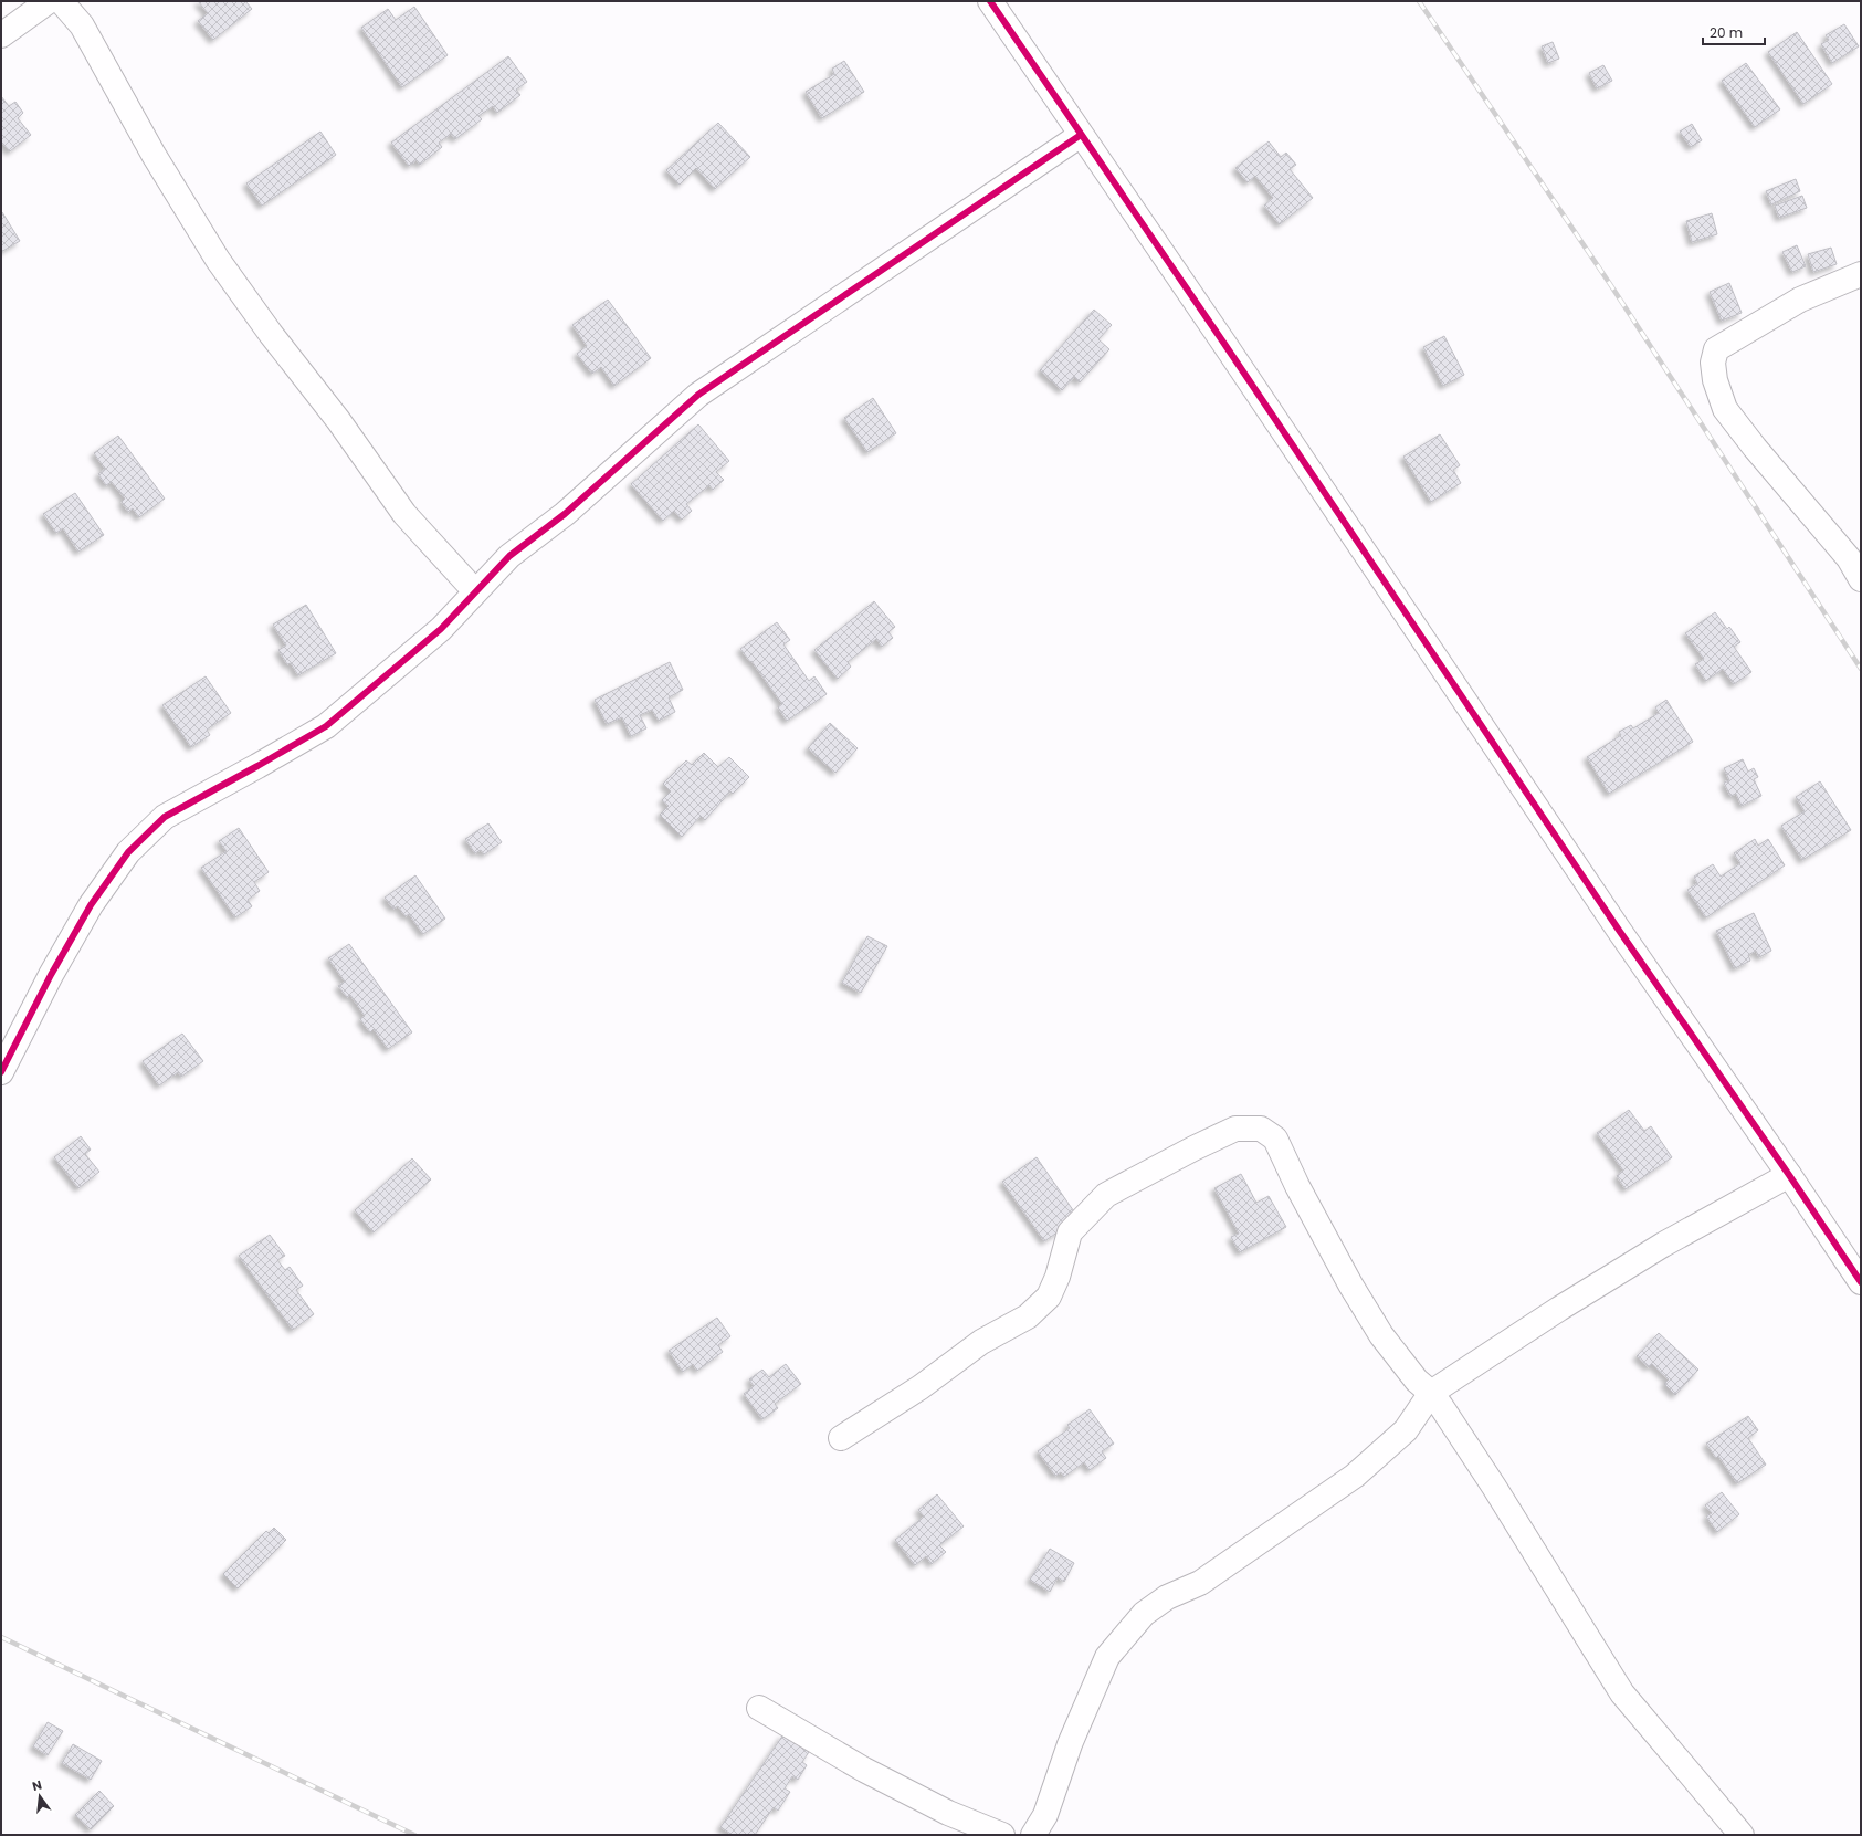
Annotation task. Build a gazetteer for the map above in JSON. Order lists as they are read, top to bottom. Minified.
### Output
{"scale_bar":"20 m","north":"top"}
